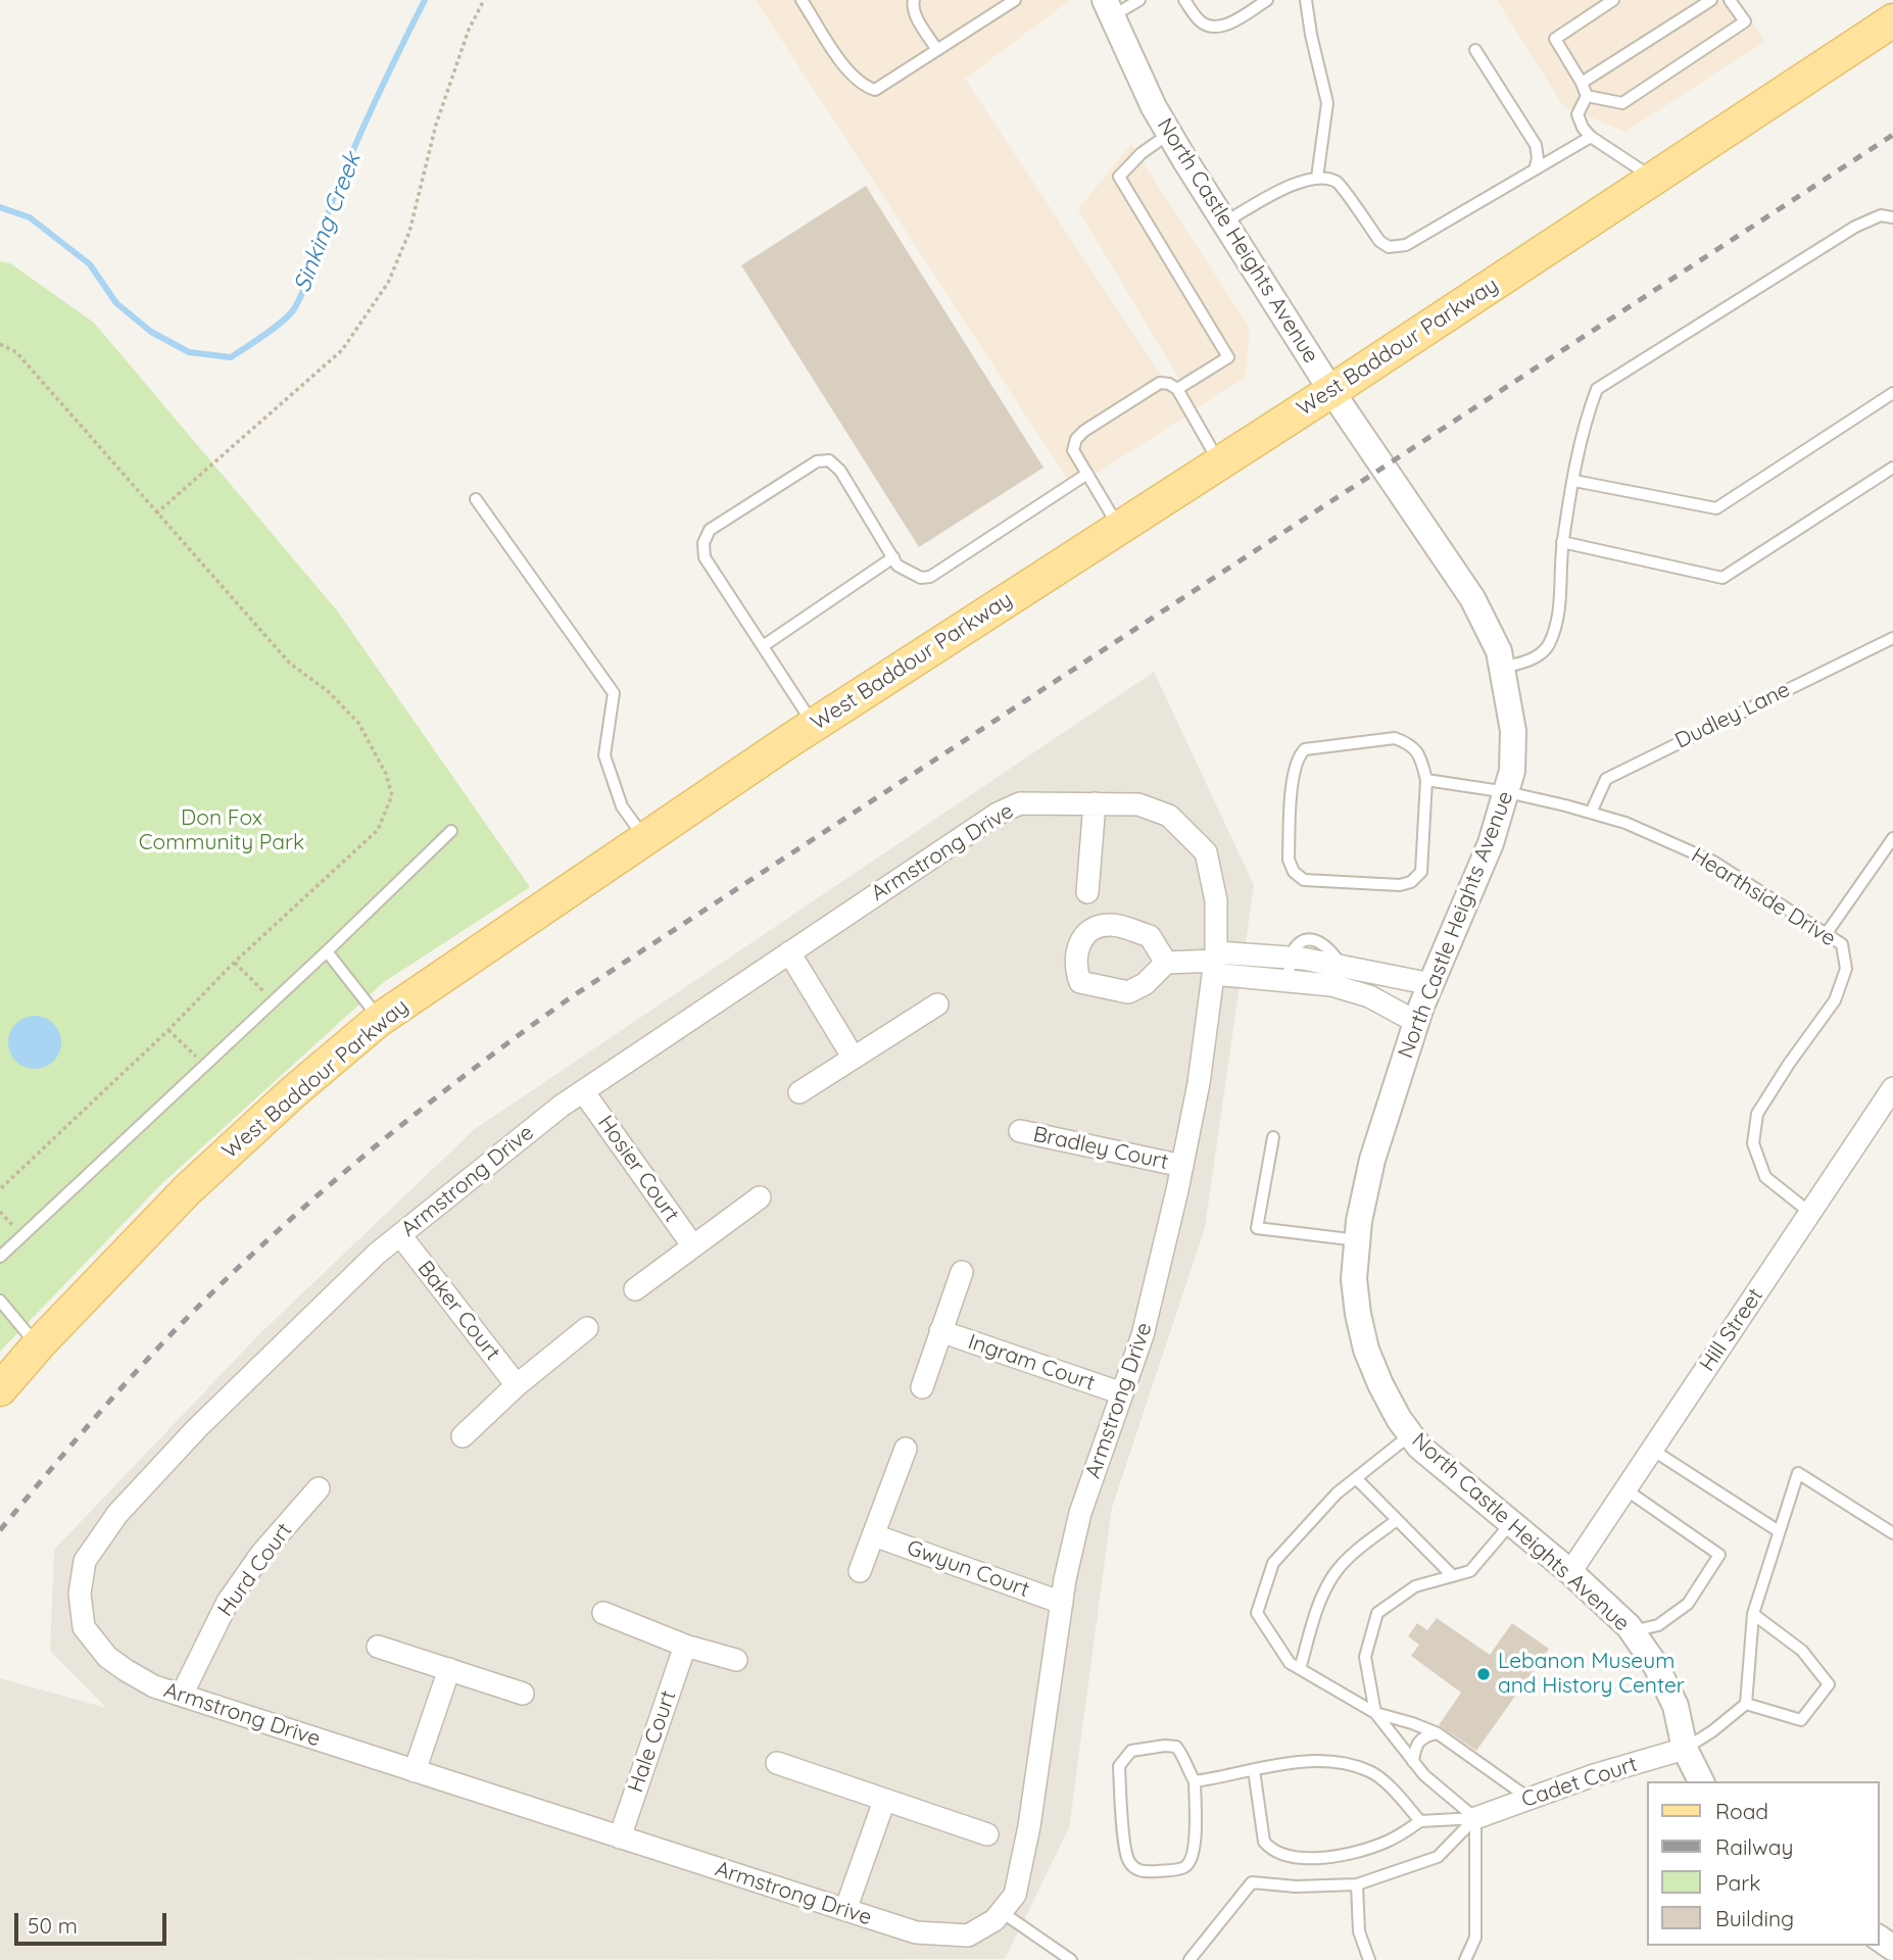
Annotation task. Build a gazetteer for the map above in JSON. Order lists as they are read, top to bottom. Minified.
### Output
{"streets":{"main road":["West Baddour Parkway"],"street":["North Castle Heights Avenue","Armstrong Drive","Bradley Court","Hosier Court","Baker Court","Hill Street","Ingram Court","Gwyun Court","Hurd Court","Hale Court","Cadet Court"],"lane":["Dudley Lane","Hearthside Drive"]},"crossings":[["North Castle Heights Avenue","West Baddour Parkway"],["North Castle Heights Avenue","Hearthside Drive"],["North Castle Heights Avenue","Hill Street"],["North Castle Heights Avenue","Cadet Court"],["Dudley Lane","Hearthside Drive"],["Armstrong Drive","Bradley Court"],["Armstrong Drive","Hosier Court"],["Armstrong Drive","Baker Court"],["Armstrong Drive","Ingram Court"],["Armstrong Drive","Gwyun Court"],["Armstrong Drive","Hurd Court"],["Armstrong Drive","Hale Court"],["Hearthside Drive","Hill Street"]],"water":["Sinking Creek"],"parks":["Don Fox Community Park"],"places":["Lebanon Museum and History Center"],"legend":["Road","Railway","Park","Building"],"scale_bar":"50 m"}
